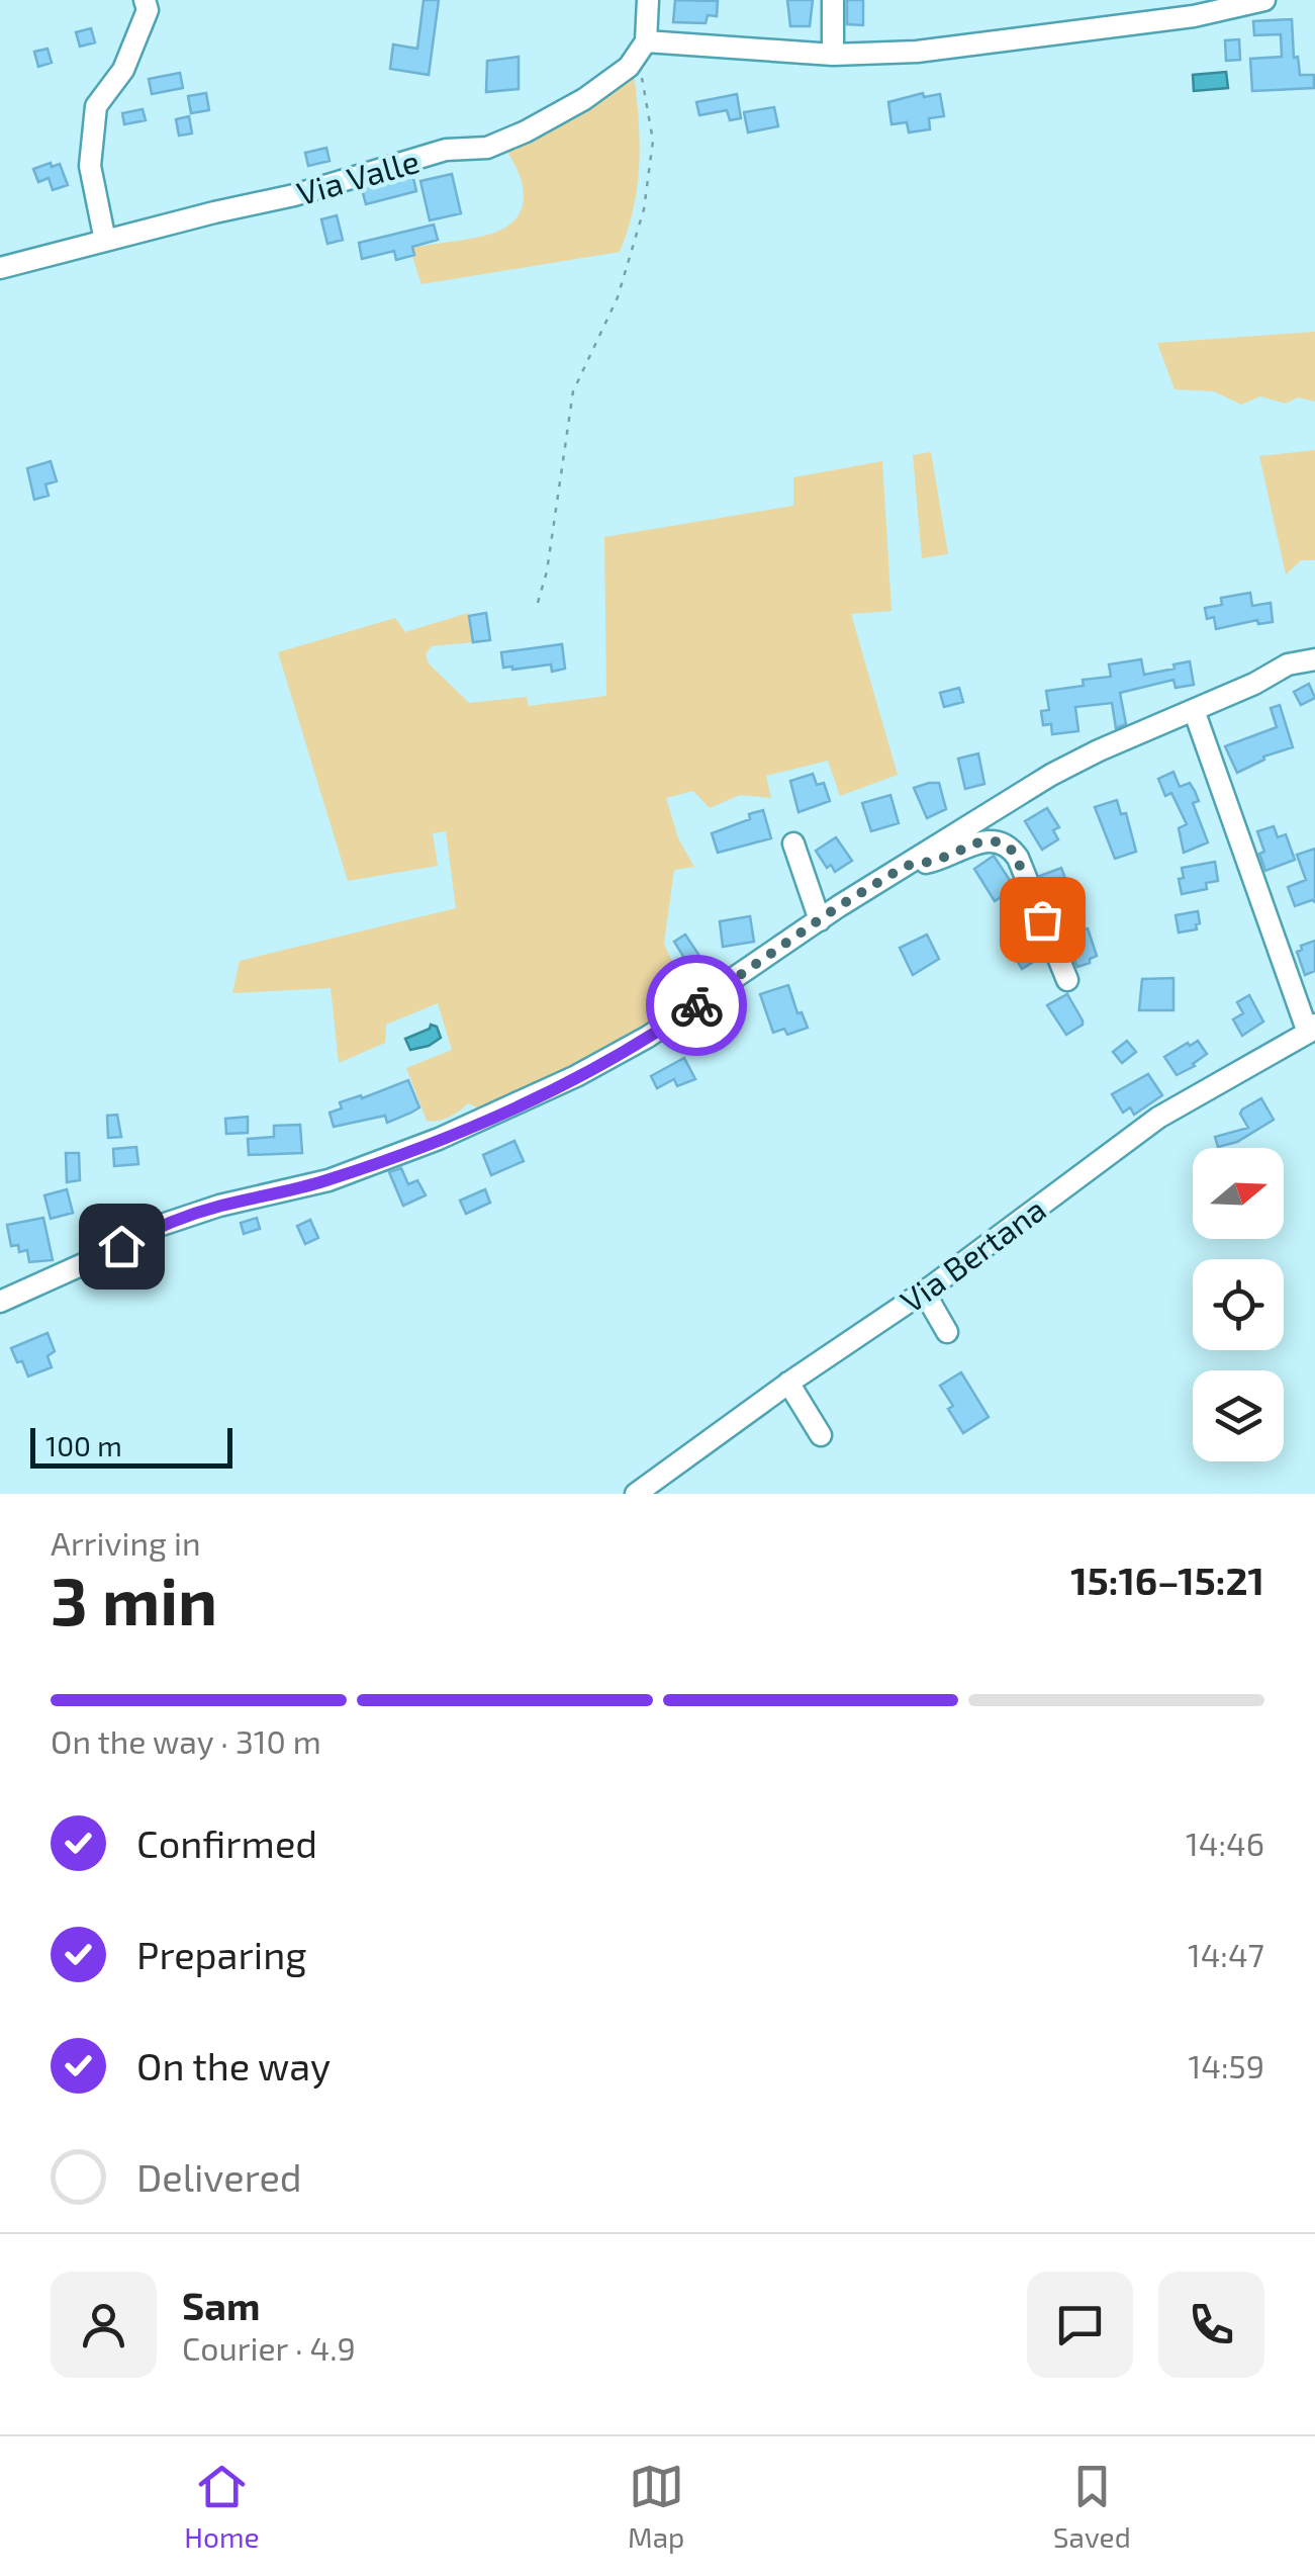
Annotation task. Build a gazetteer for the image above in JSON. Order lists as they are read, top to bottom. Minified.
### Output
{"streets":{"street":["Via Valle","Via Bertana"]},"scale_bar":"100 m","north":"right","page":{"scale":"100 m","heading":["3 min","Arriving in","15:16–15:21"],"panel":["Sam","Courier · 4.9"],"bar":"On the way · 310 m","list":[["Confirmed","14:46"],["Preparing","14:47"],["On the way","14:59"],"Delivered"],"tabs":["Home","Map","Saved"]}}
